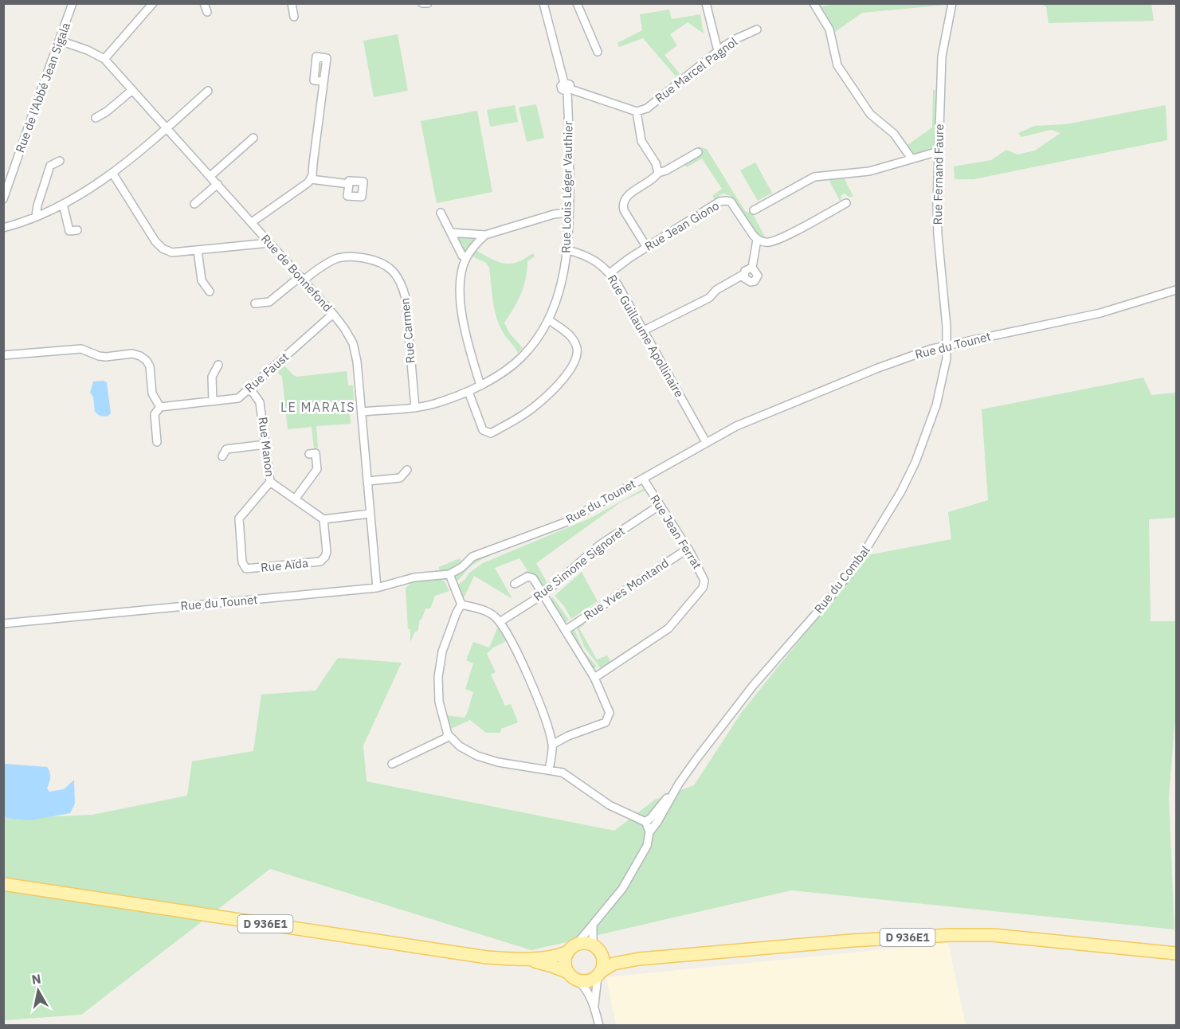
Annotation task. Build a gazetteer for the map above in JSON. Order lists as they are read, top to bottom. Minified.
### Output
{"streets":{"main road":["D 936E1"],"street":["Rue Marcel Pagnol","Rue de l'Abbé Jean Sigala","Rue Fernand Faure","Rue Louis Léger Vauthier","Rue Jean Giono","Rue de Bonnefond","Rue Carmen","Rue Guillaume Apollinaire","Rue du Tounet","Rue Faust","Rue Manon","Rue Jean Ferrat","Rue Simone Signoret","Rue Aïda","Rue du Combal","Rue Yves Montand"]},"crossings":[["Rue de l'Abbé Jean Sigala","Rue de Bonnefond"],["Rue Fernand Faure","Rue du Tounet"],["Rue Fernand Faure","Rue du Combal"],["Rue Louis Léger Vauthier","Rue de Bonnefond"],["Rue Louis Léger Vauthier","Rue Carmen"],["Rue Louis Léger Vauthier","Rue Guillaume Apollinaire"],["Rue Jean Giono","Rue Guillaume Apollinaire"],["Rue de Bonnefond","Rue Carmen"],["Rue de Bonnefond","Rue du Tounet"],["Rue de Bonnefond","Rue Faust"],["Rue Guillaume Apollinaire","Rue du Tounet"],["Rue du Tounet","Rue Jean Ferrat"],["Rue du Tounet","Rue du Combal"],["Rue Faust","Rue Manon"],["Rue Manon","Rue Aïda"],["Rue Jean Ferrat","Rue Simone Signoret"],["Rue Jean Ferrat","Rue Yves Montand"],["Rue du Combal","D 936E1"]],"districts":["LE MARAIS"],"north":"top"}
